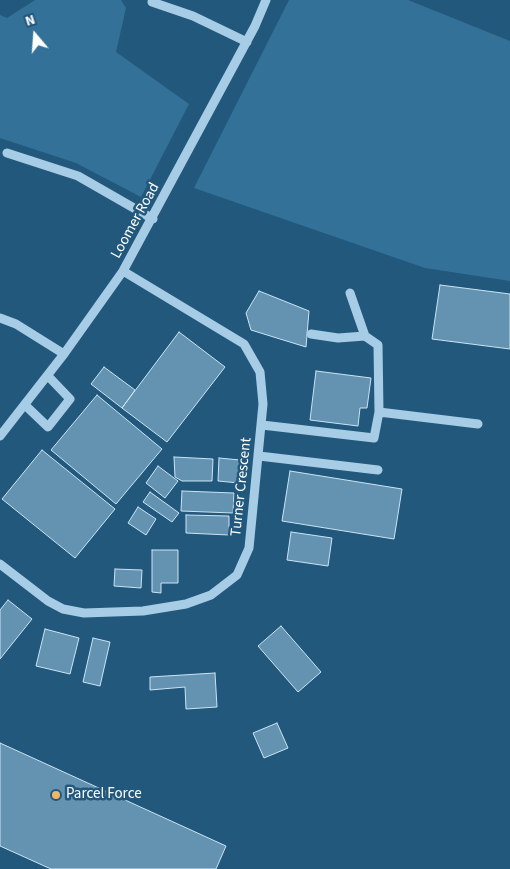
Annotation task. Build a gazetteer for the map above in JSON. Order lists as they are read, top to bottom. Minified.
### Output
{"streets":{"street":["Loomer Road","Turner Crescent"]},"crossings":[["Loomer Road","Turner Crescent"]],"places":["Parcel Force"],"north":"top"}
